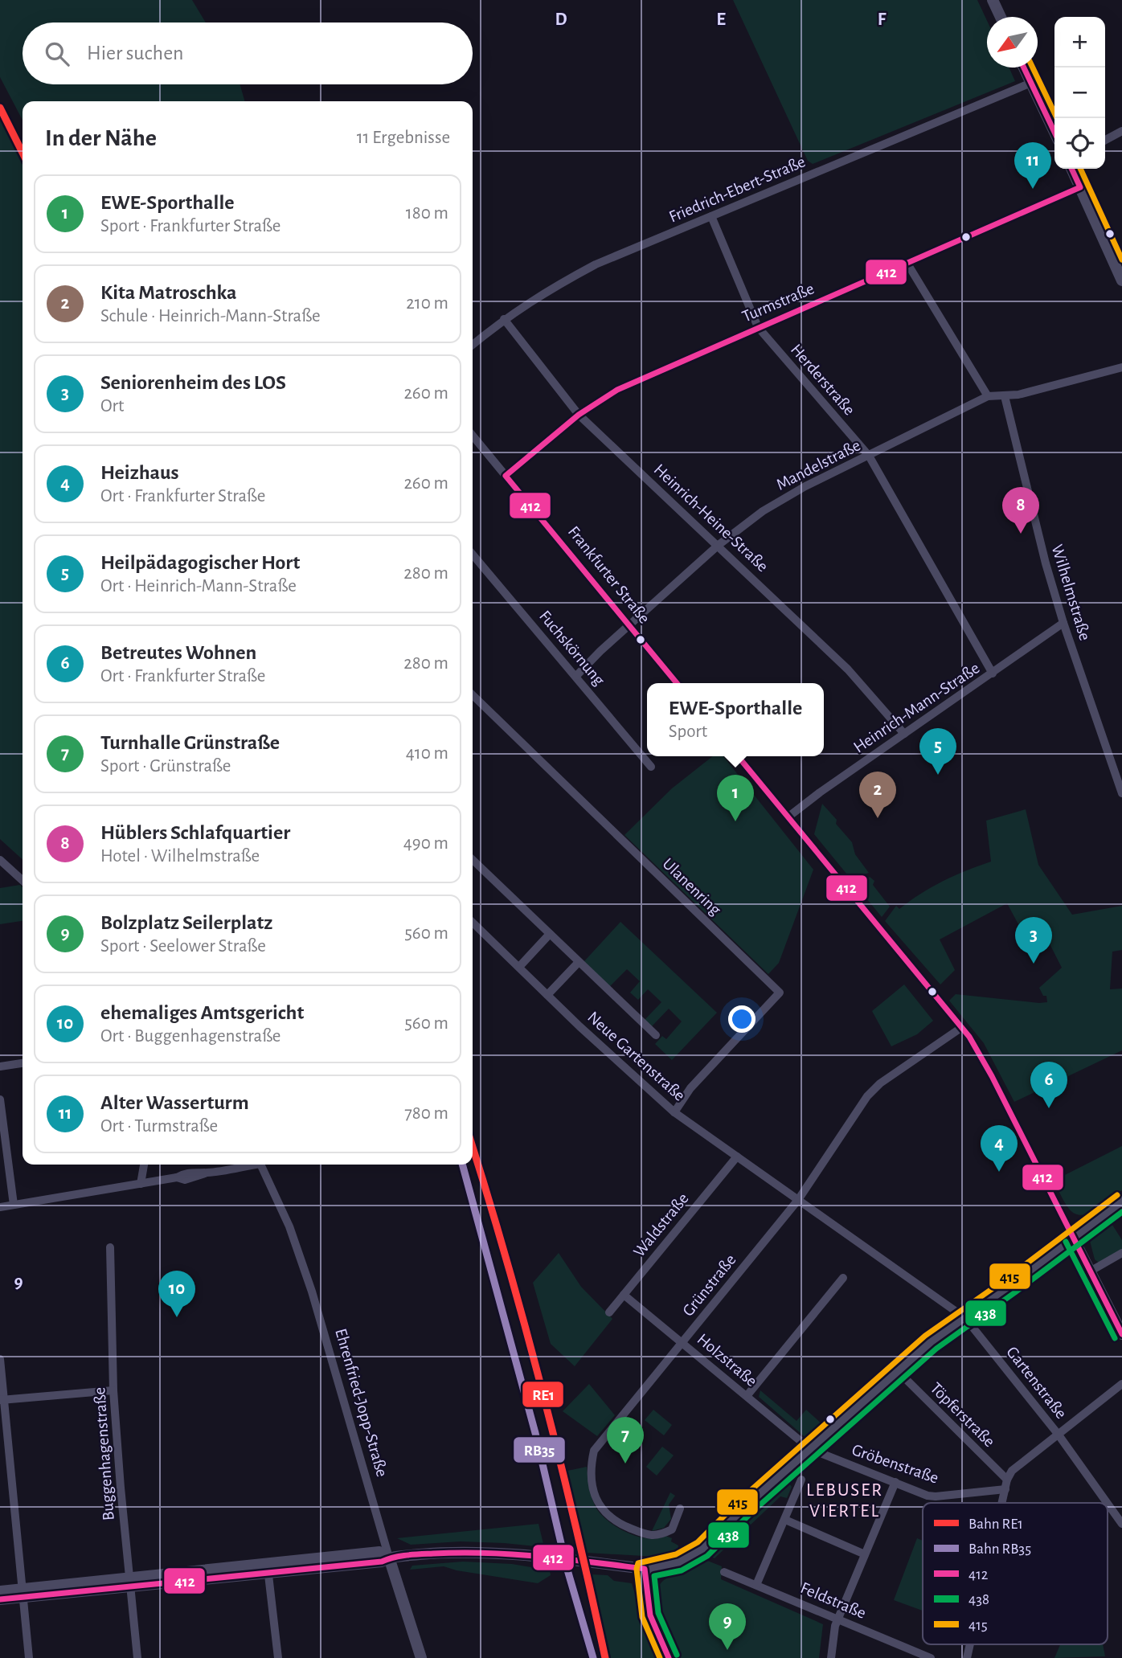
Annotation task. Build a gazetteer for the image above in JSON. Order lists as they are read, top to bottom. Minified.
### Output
{"streets":{"street":["Friedrich-Ebert-Straße","Turmstraße","Herderstraße","Mandelstraße","Heinrich-Heine-Straße","Frankfurter Straße","Wilhelmstraße","Fuchskörnung","Heinrich-Mann-Straße","Ulanenring","Neue Gartenstraße","Waldstraße","Grünstraße","Holzstraße","Gartenstraße","Ehrenfried-Jopp-Straße","Töpferstraße","Buggenhagenstraße","Gröbenstraße","Feldstraße"]},"crossings":[["Friedrich-Ebert-Straße","Herderstraße"],["Friedrich-Ebert-Straße","Heinrich-Heine-Straße"],["Turmstraße","Herderstraße"],["Turmstraße","Heinrich-Heine-Straße"],["Turmstraße","Frankfurter Straße"],["Herderstraße","Mandelstraße"],["Herderstraße","Heinrich-Mann-Straße"],["Mandelstraße","Heinrich-Heine-Straße"],["Mandelstraße","Frankfurter Straße"],["Mandelstraße","Wilhelmstraße"],["Mandelstraße","Fuchskörnung"],["Heinrich-Heine-Straße","Heinrich-Mann-Straße"],["Wilhelmstraße","Heinrich-Mann-Straße"],["Ulanenring","Neue Gartenstraße"],["Neue Gartenstraße","Waldstraße"],["Neue Gartenstraße","Grünstraße"],["Neue Gartenstraße","Gartenstraße"],["Waldstraße","Holzstraße"],["Grünstraße","Holzstraße"],["Grünstraße","Gartenstraße"],["Holzstraße","Gröbenstraße"],["Töpferstraße","Gröbenstraße"]],"districts":["LEBUSER VIERTEL"],"lines":["transit line 412","transit line 415","rail line RE1","rail line RB35","transit line 438"],"legend":["Bahn RE1","Bahn RB35","412","438","415"],"north":"bottom left","page":{"map_buttons":["+","−"],"search":"Hier suchen","heading":["In der Nähe","11 Ergebnisse"],"pins":["11","8","5","2","1","3","6","4","10","7","9"],"list":[{"mark":"1","name":"EWE-Sporthalle","note":"Sport · Frankfurter Straße","value":"180 m"},{"mark":"2","name":"Kita Matroschka","note":"Schule · Heinrich-Mann-Straße","value":"210 m"},{"mark":"3","name":"Seniorenheim des LOS","note":"Ort","value":"260 m"},{"mark":"4","name":"Heizhaus","note":"Ort · Frankfurter Straße","value":"260 m"},{"mark":"5","name":"Heilpädagogischer Hort","note":"Ort · Heinrich-Mann-Straße","value":"280 m"},{"mark":"6","name":"Betreutes Wohnen","note":"Ort · Frankfurter Straße","value":"280 m"},{"mark":"7","name":"Turnhalle Grünstraße","note":"Sport · Grünstraße","value":"410 m"},{"mark":"8","name":"Hüblers Schlafquartier","note":"Hotel · Wilhelmstraße","value":"490 m"},{"mark":"9","name":"Bolzplatz Seilerplatz","note":"Sport · Seelower Straße","value":"560 m"},{"mark":"10","name":"ehemaliges Amtsgericht","note":"Ort · Buggenhagenstraße","value":"560 m"},{"mark":"11","name":"Alter Wasserturm","note":"Ort · Turmstraße","value":"780 m"}],"popup":["EWE-Sporthalle","Sport"]},"grid":{"columns":["D","E","F"],"rows":["9"]}}
